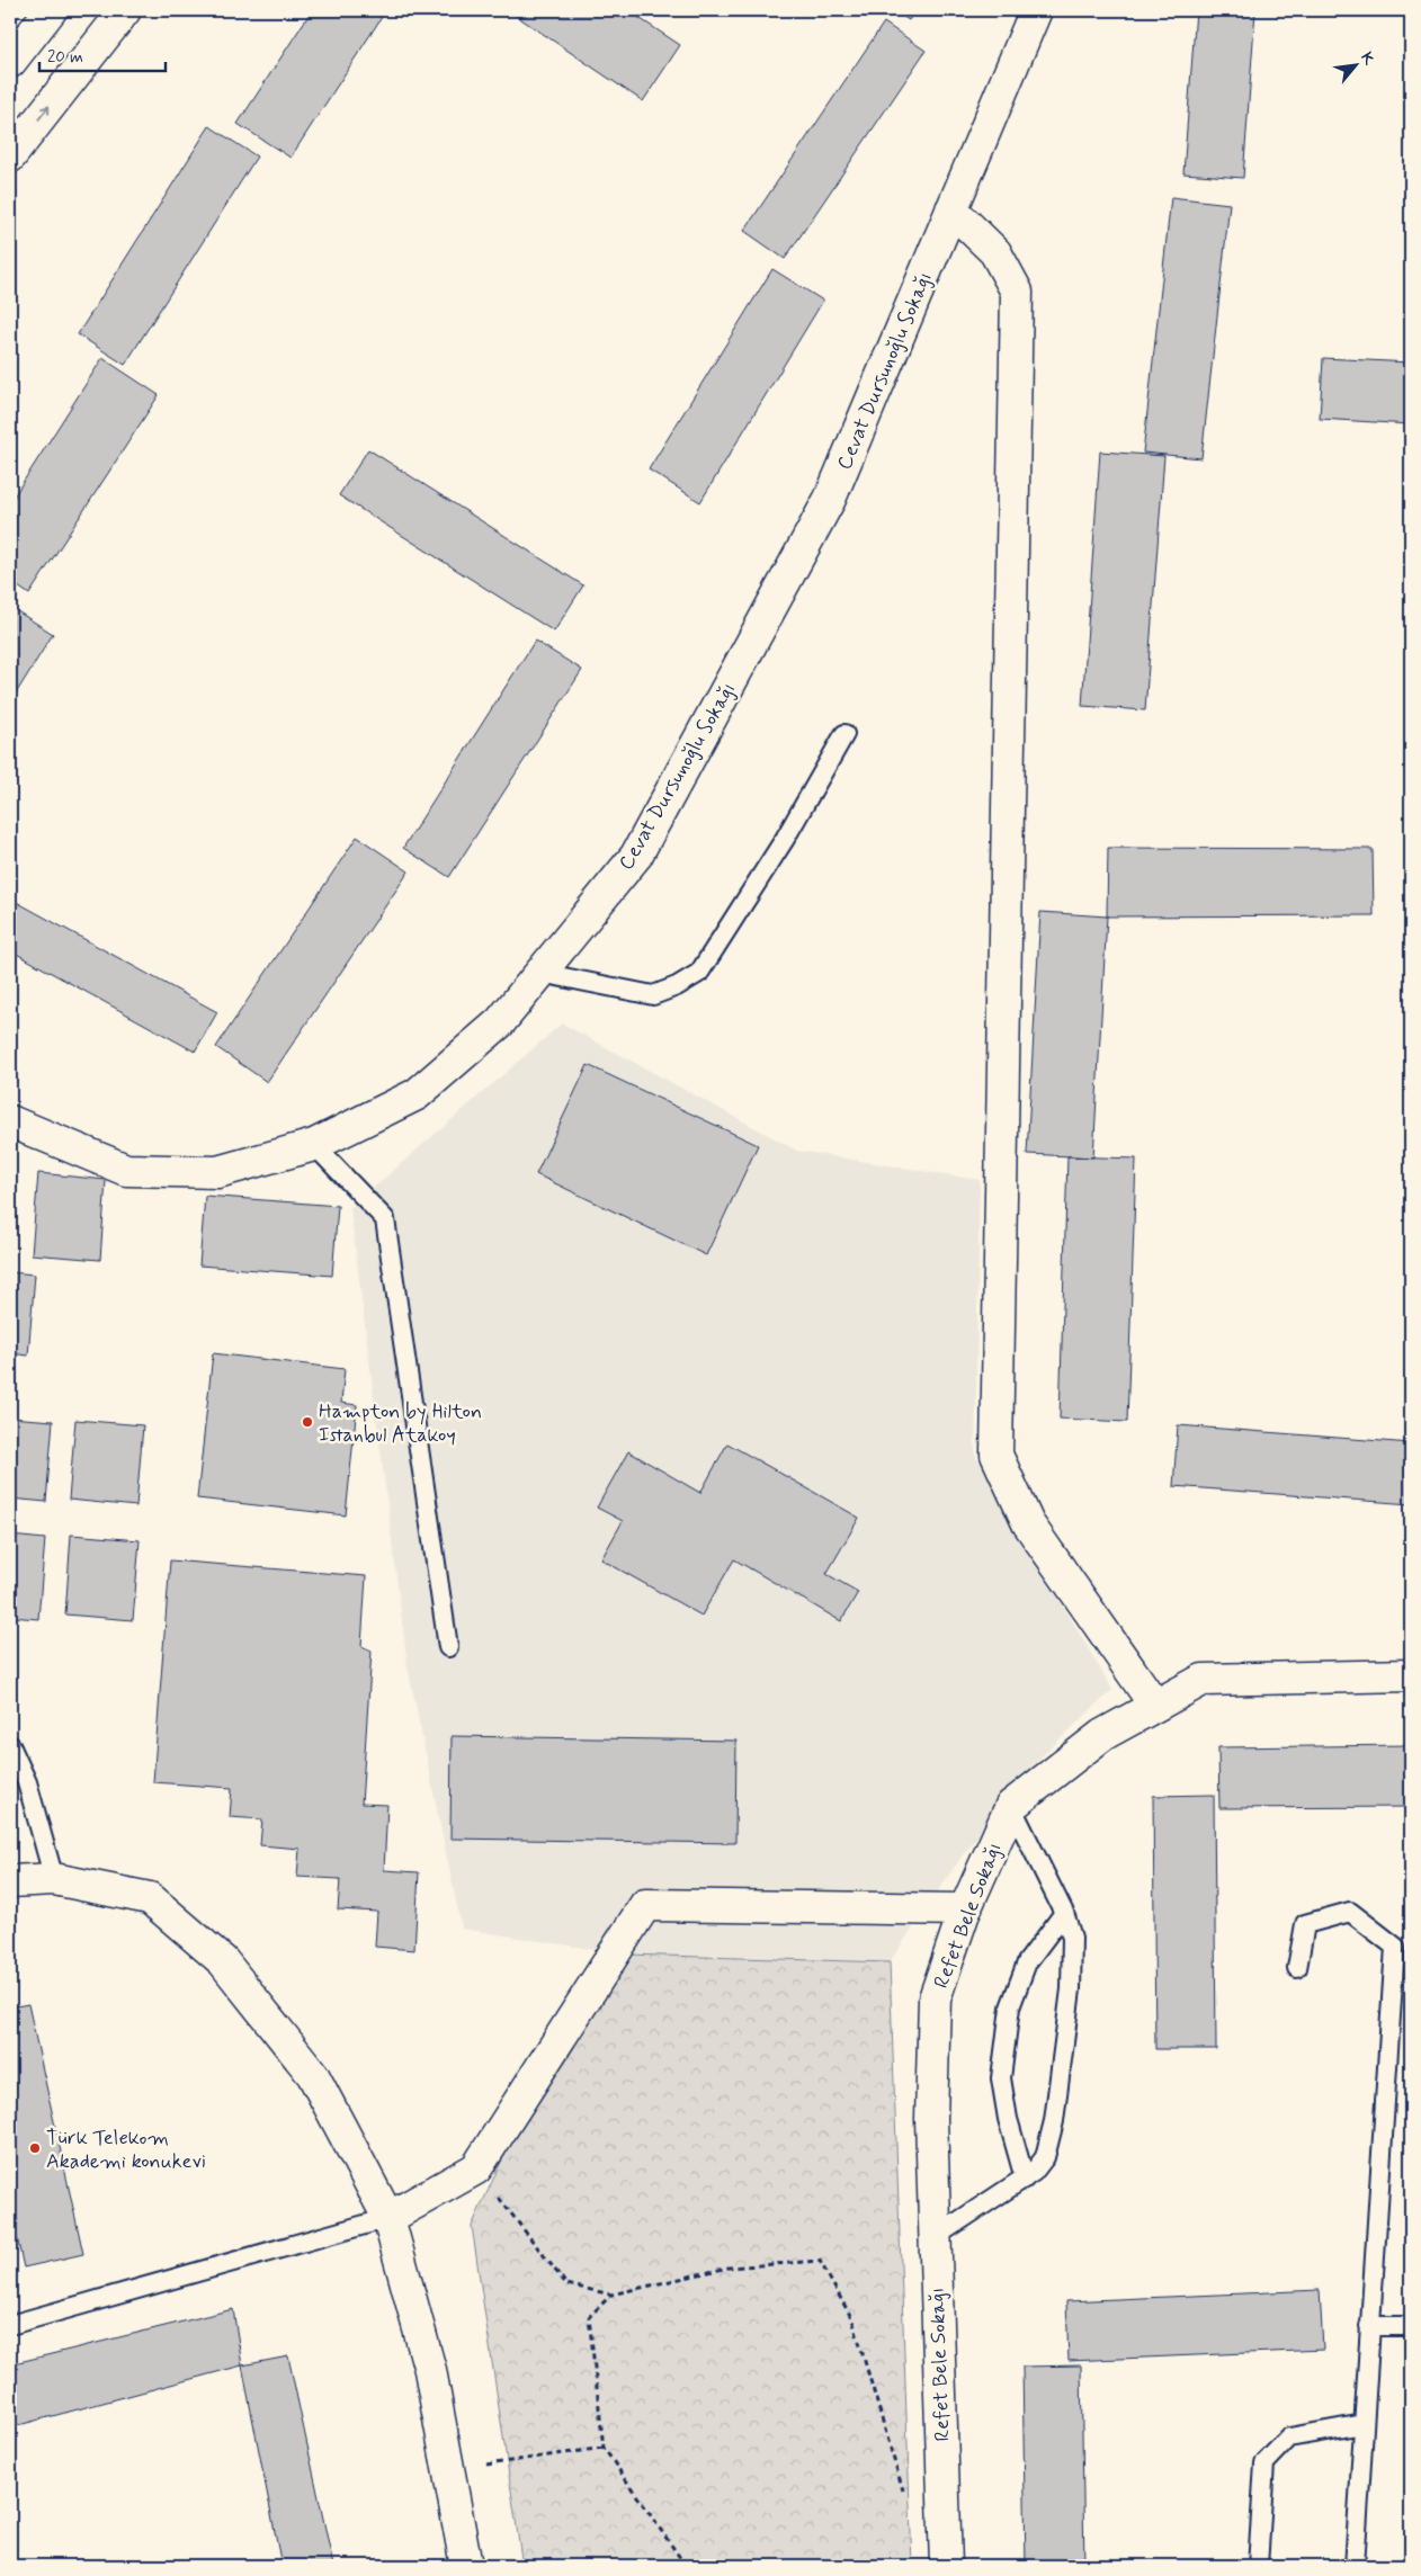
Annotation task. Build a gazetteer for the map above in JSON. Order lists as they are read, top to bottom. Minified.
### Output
{"streets":{"street":["Cevat Dursunoğlu Sokağı","Refet Bele Sokağı"]},"places":["Hampton by Hilton Istanbul Atakoy","Türk Telekom Akademi konukevi"],"scale_bar":"20 m","north":"top right"}
